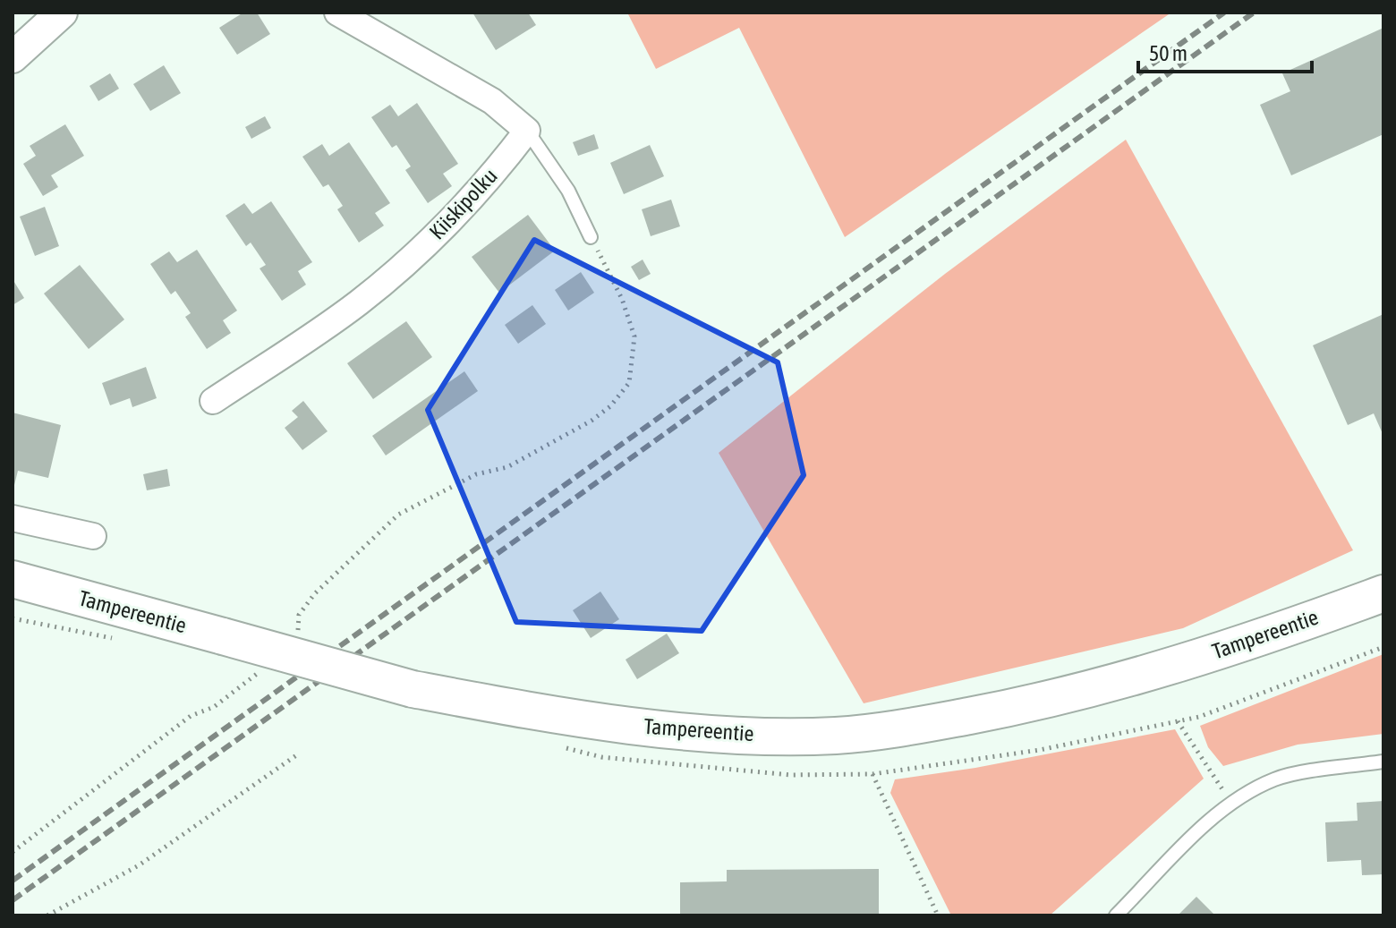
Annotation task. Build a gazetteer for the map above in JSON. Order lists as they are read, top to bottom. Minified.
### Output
{"streets":{"main road":["Tampereentie"],"street":["Kiiskipolku"]},"scale_bar":"50 m"}
